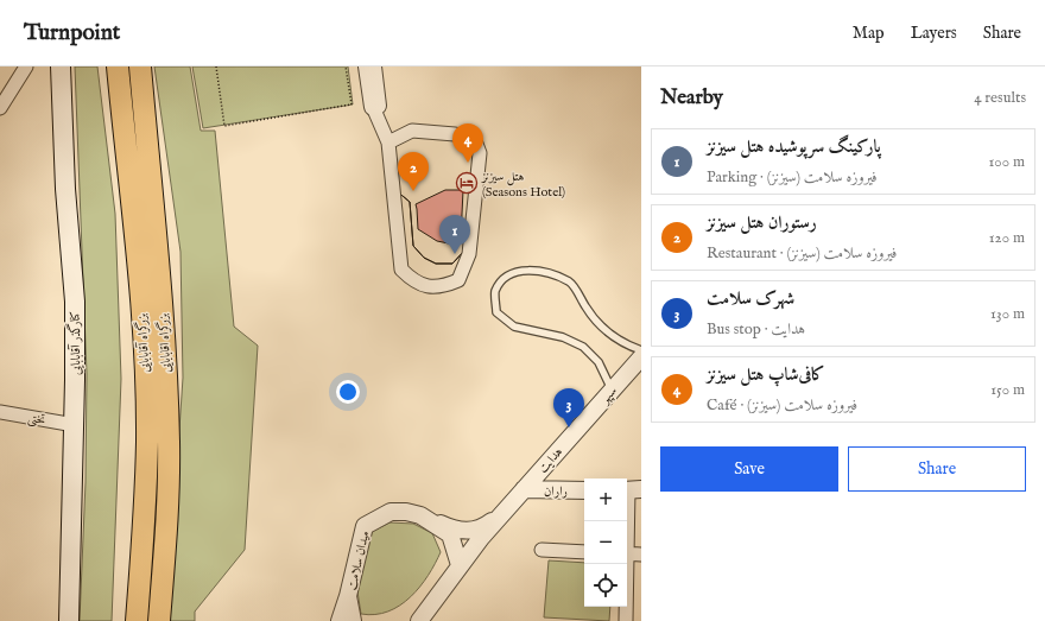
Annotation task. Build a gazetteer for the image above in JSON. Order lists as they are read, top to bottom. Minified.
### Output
{"streets":{"highway":["بزرگراه آقابابایی","بزرگراه اقابابایی"],"main road":["کنارگذر آقابابایی"],"street":["سپهر","تختی","هدایت","راران","میدان سلامت"]},"crossings":[["کنارگذر آقابابایی","تختی"],["سپهر","هدایت"],["هدایت","راران"]],"places":{"hotel":["هتل سیزنز (Seasons Hotel)"]},"page":{"header":"Turnpoint","nav":["Map","Layers","Share"],"heading":["Nearby","4 results"],"pins":["4","2","1","3"],"list":[{"mark":"1","name":"پارکینگ سرپوشیده هتل سیزنز","note":"Parking · فیروزه سلامت (سیزنز)","value":"100 m"},{"mark":"2","name":"رستوران هتل سیزنز","note":"Restaurant · فیروزه سلامت (سیزنز)","value":"120 m"},{"mark":"3","name":"شهرک سلامت","note":"Bus stop · هدایت","value":"130 m"},{"mark":"4","name":"کافی‌شاپ هتل سیزنز","note":"Café · فیروزه سلامت (سیزنز)","value":"150 m"}],"buttons":["Save","Share"],"map_buttons":["+","−"]}}
